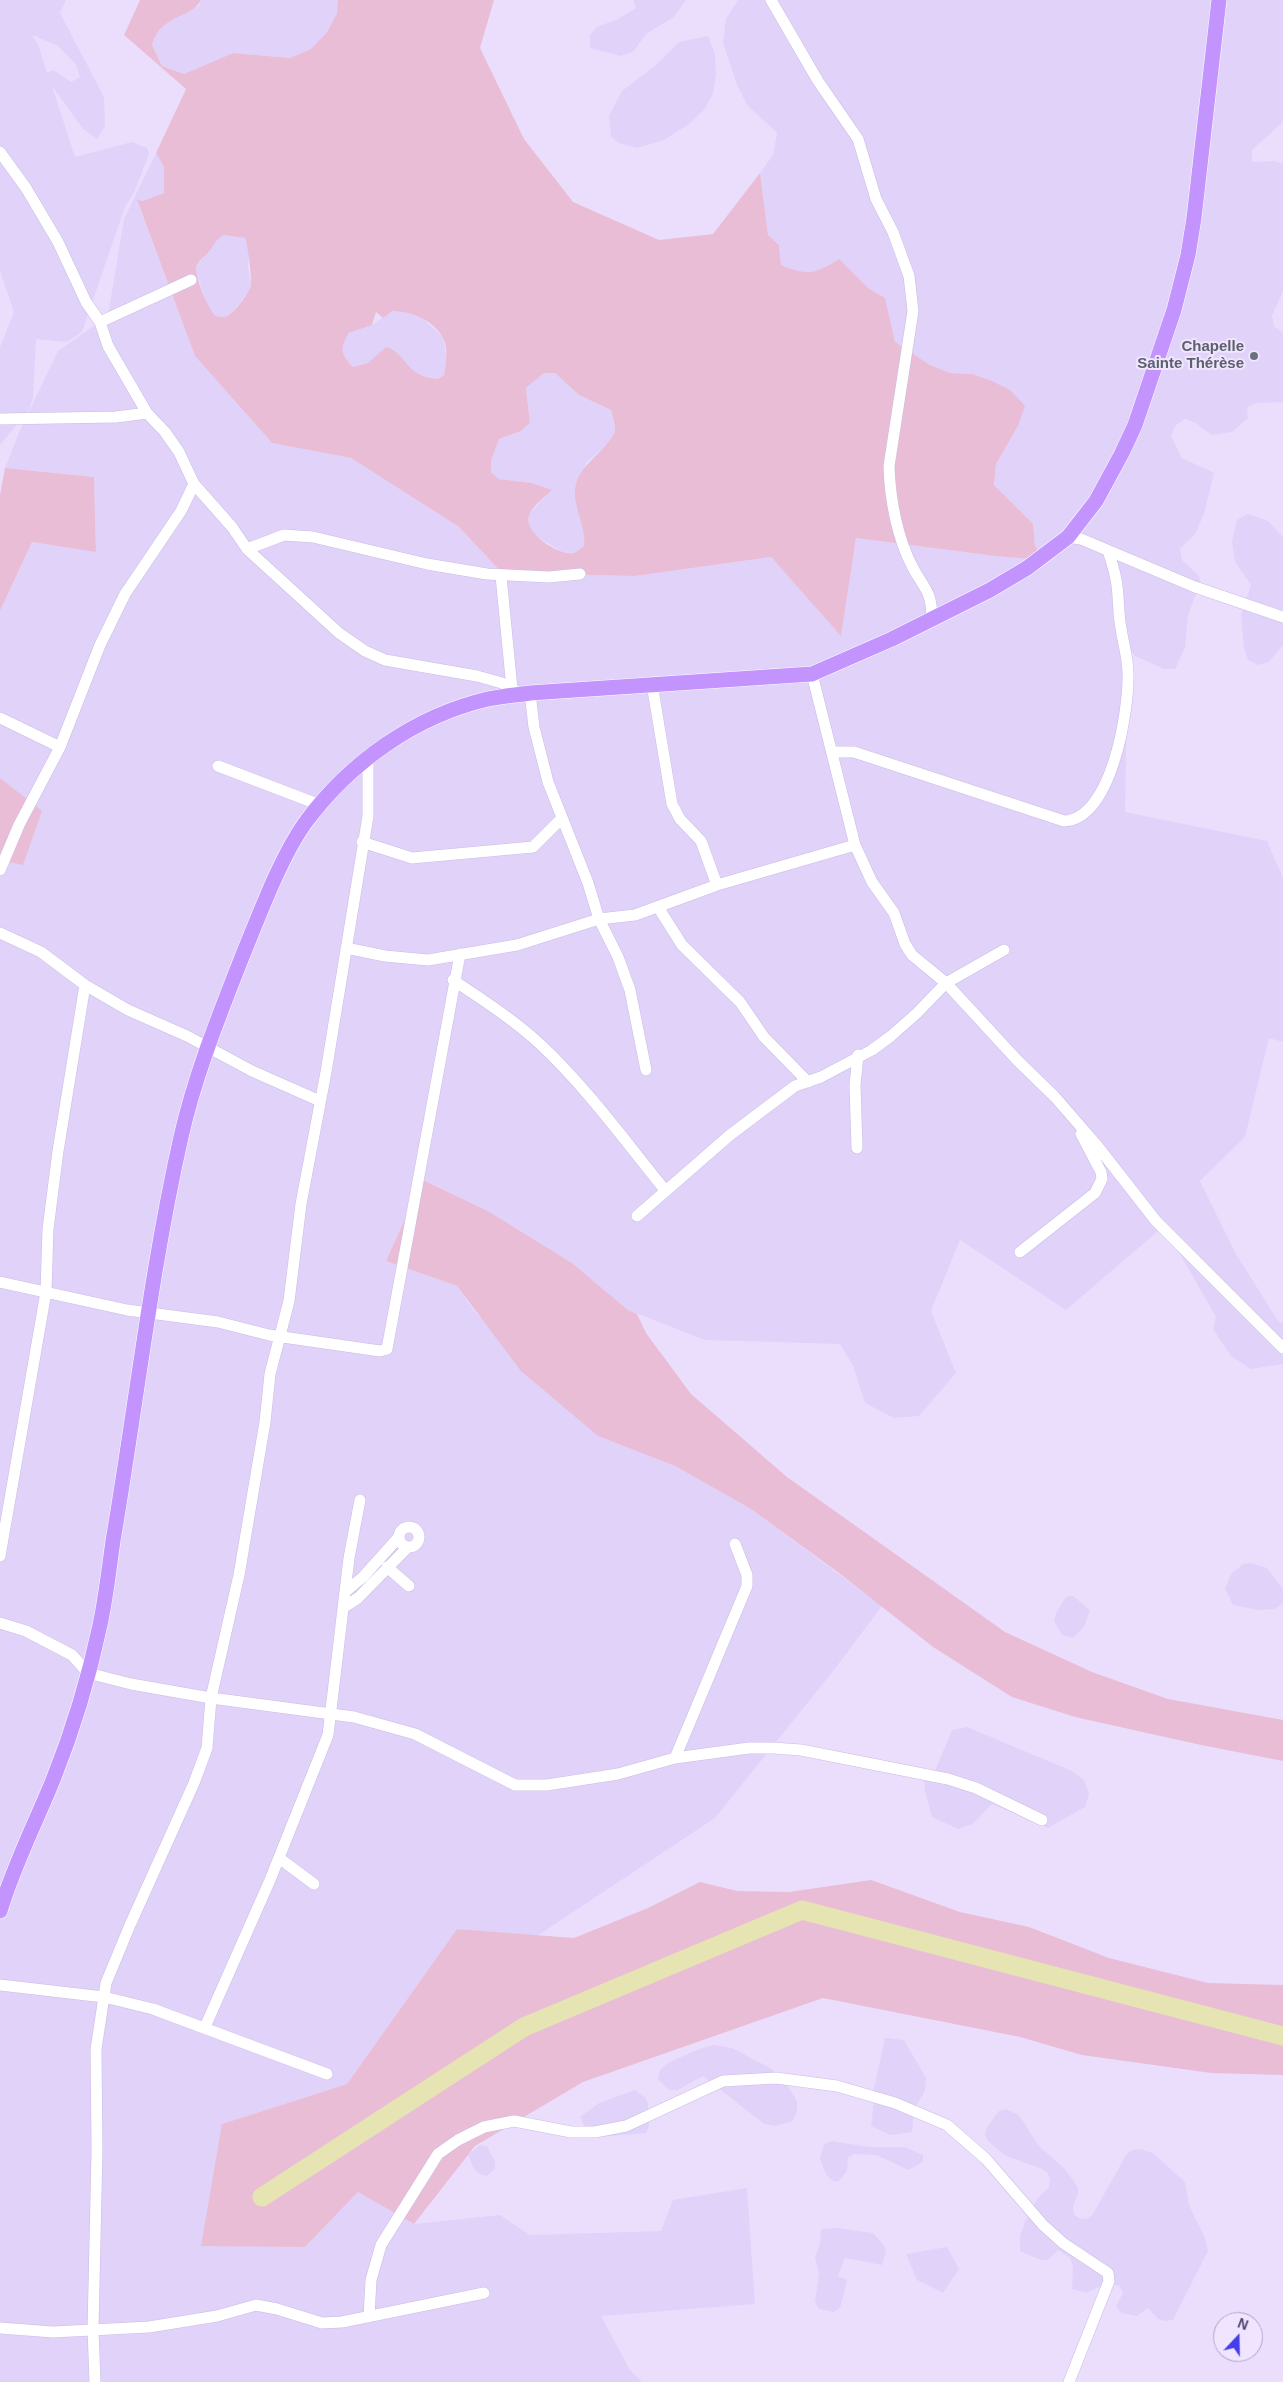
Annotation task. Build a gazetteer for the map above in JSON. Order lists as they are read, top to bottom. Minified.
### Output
{"places":["Chapelle Sainte Thérèse"],"north":"top"}
